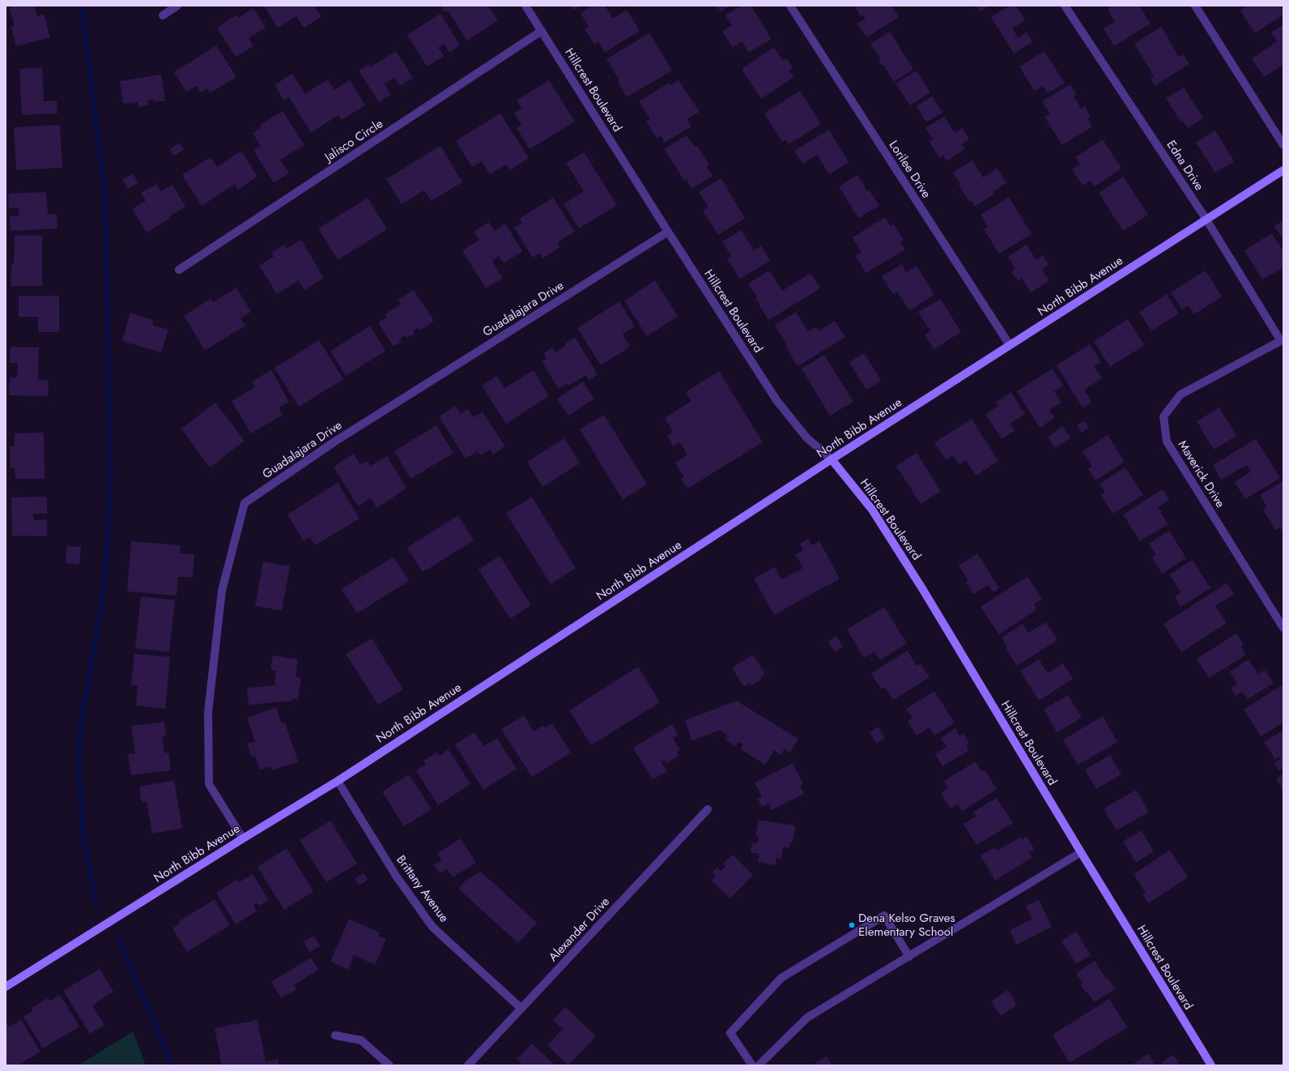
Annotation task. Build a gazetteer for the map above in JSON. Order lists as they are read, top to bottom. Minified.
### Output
{"streets":{"main road":["Hillcrest Boulevard","North Bibb Avenue"],"street":["Jalisco Circle","Edna Drive","Lorilee Drive","Guadalajara Drive","Maverick Drive","Brittany Avenue","Alexander Drive"]},"crossings":[["Hillcrest Boulevard","Jalisco Circle"],["Hillcrest Boulevard","North Bibb Avenue"],["Hillcrest Boulevard","Guadalajara Drive"],["Edna Drive","North Bibb Avenue"],["Edna Drive","Maverick Drive"],["Lorilee Drive","North Bibb Avenue"],["North Bibb Avenue","Guadalajara Drive"],["North Bibb Avenue","Brittany Avenue"],["Brittany Avenue","Alexander Drive"]],"places":["Dena Kelso Graves Elementary School"]}
